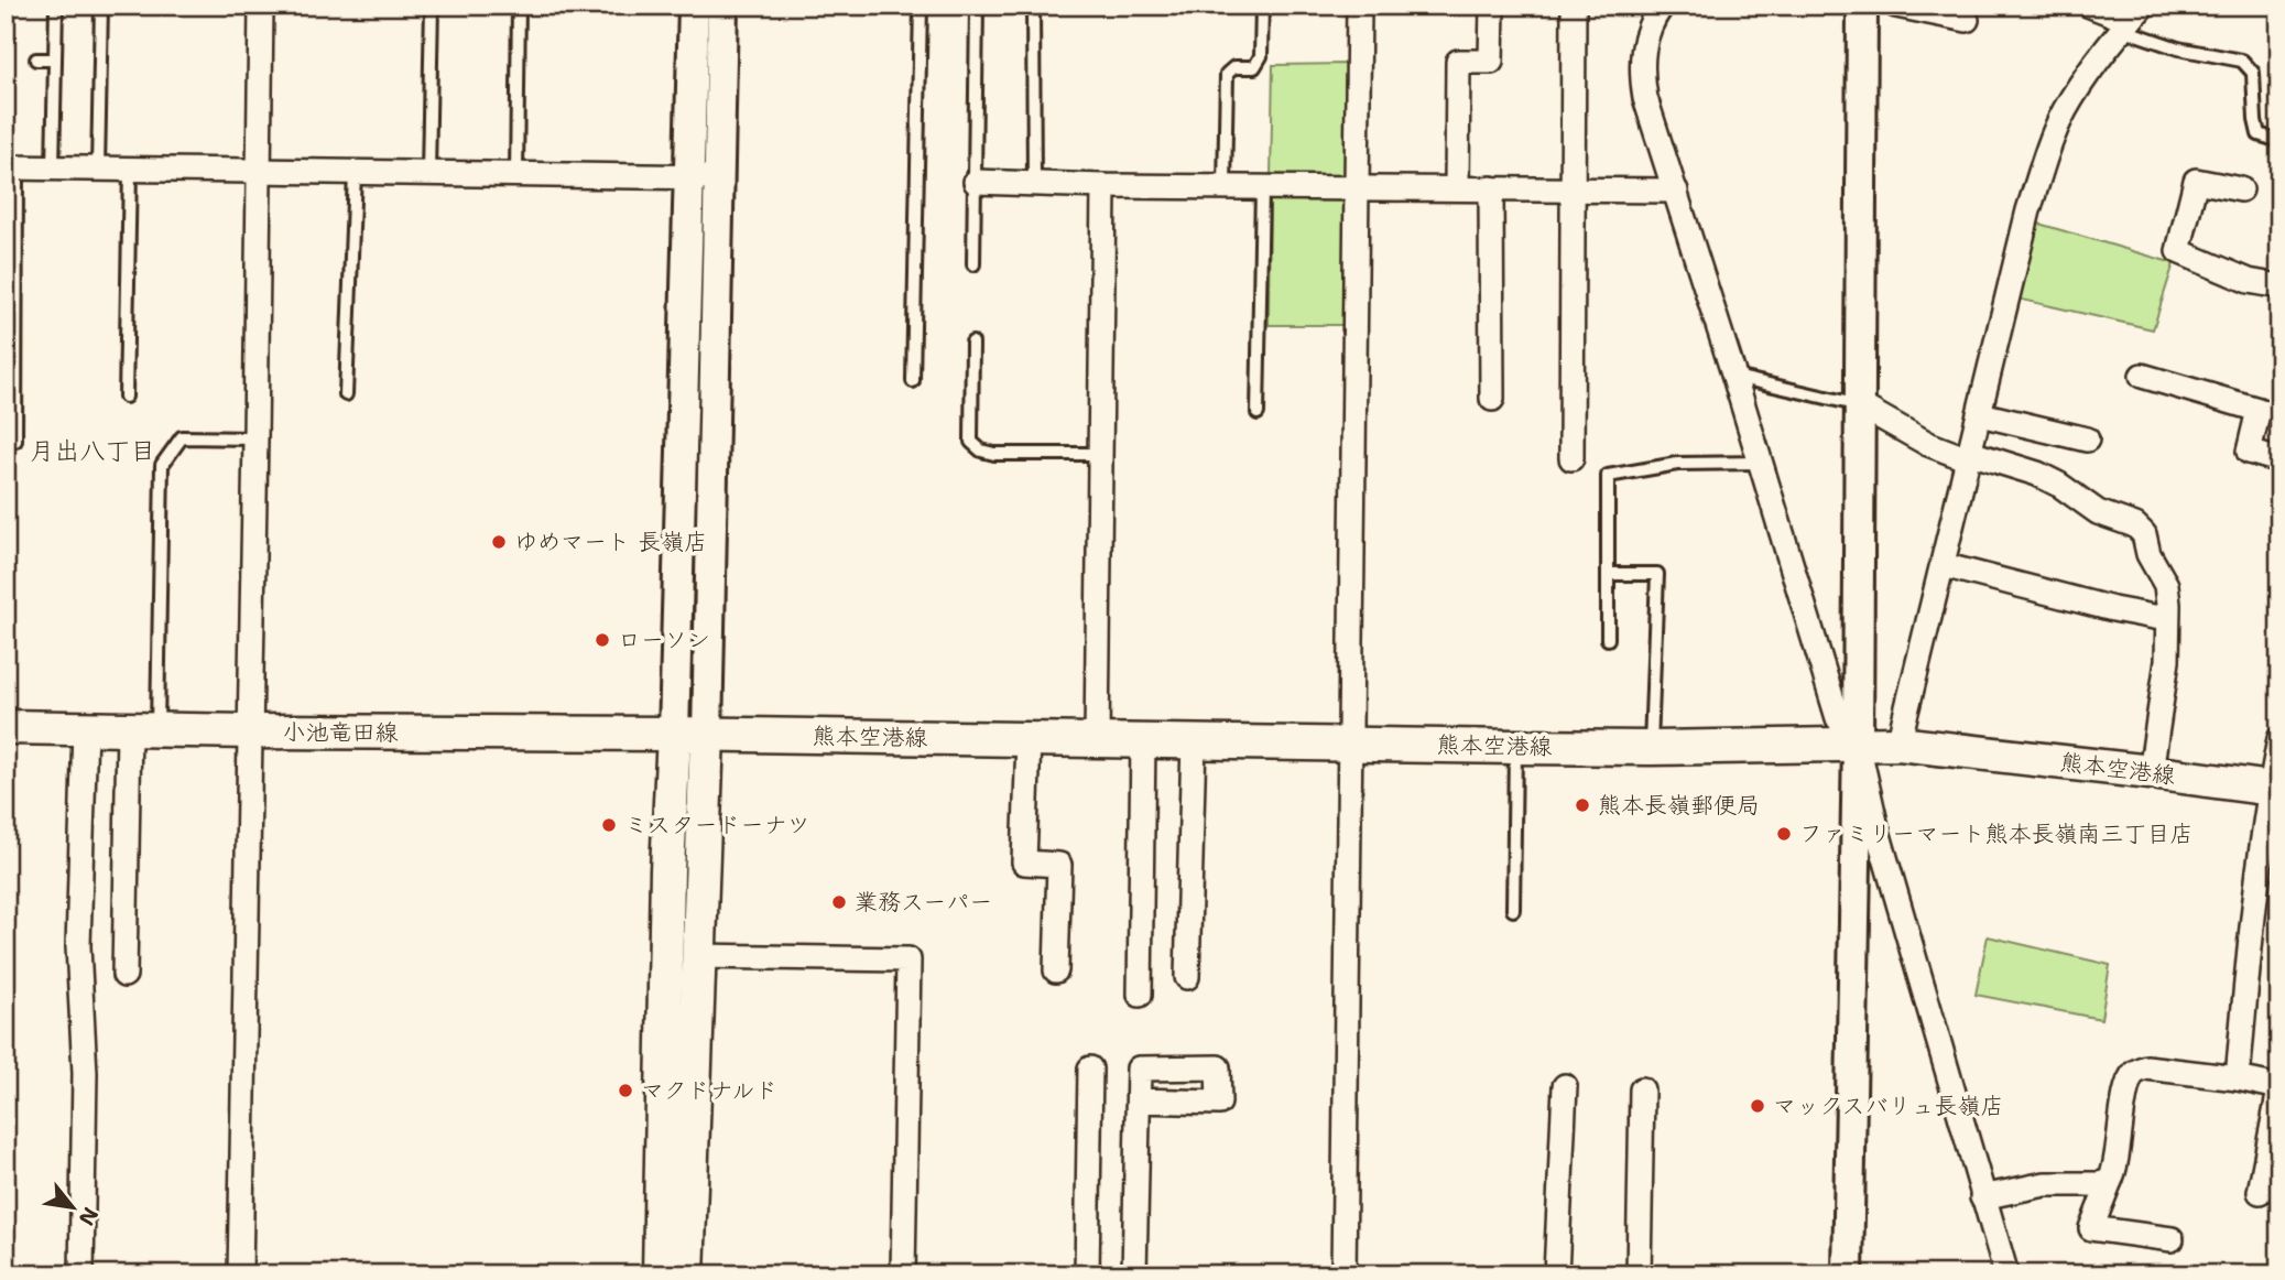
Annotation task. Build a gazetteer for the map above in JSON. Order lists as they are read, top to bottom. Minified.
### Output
{"streets":{"main road":["小池竜田線","熊本空港線"]},"crossings":[["小池竜田線","熊本空港線"]],"districts":["月出八丁目"],"places":["ゆめマート 長嶺店","ローソン","熊本長嶺郵便局","ミスタードーナツ","ファミリーマート熊本長嶺南三丁目店","業務スーパー","マクドナルド","マックスバリュ長嶺店"],"north":"bottom right"}
